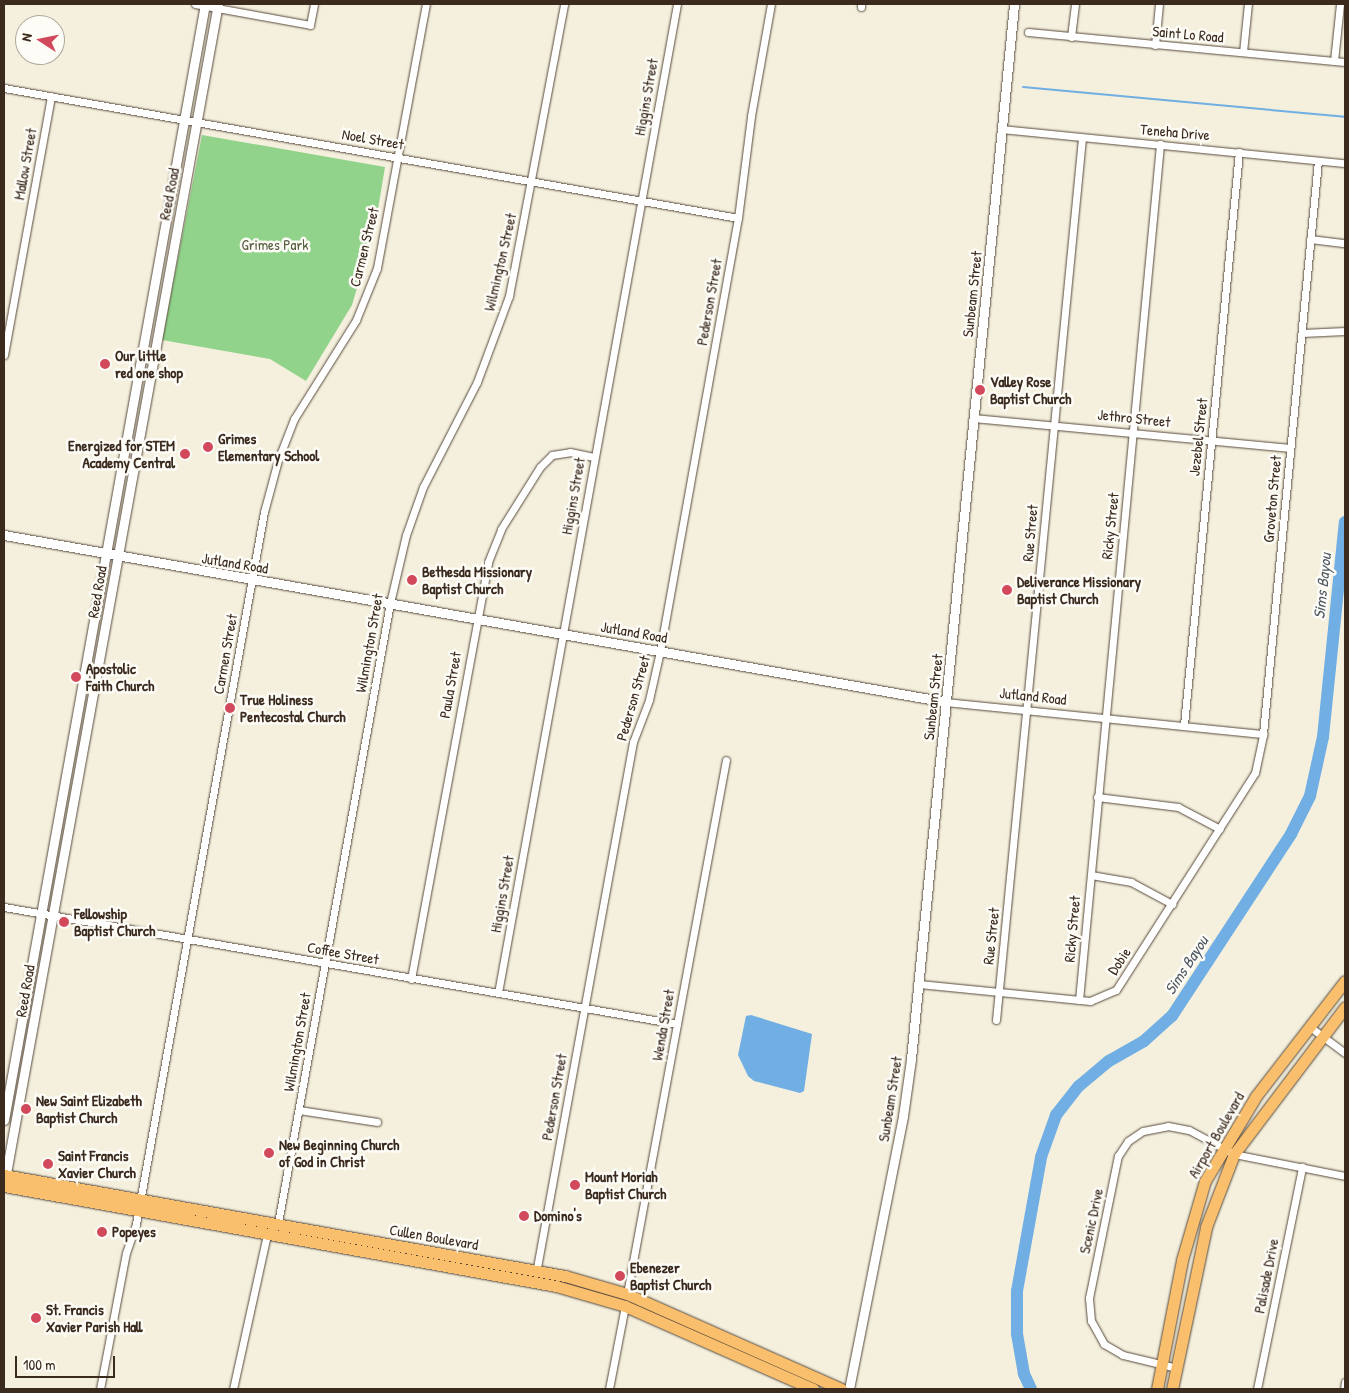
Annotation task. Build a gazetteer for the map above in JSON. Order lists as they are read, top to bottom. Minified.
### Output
{"streets":{"main road":["Airport Boulevard","Cullen Boulevard"],"street":["Saint Lo Road","Higgins Street","Teneha Drive","Noel Street","Mallow Street","Reed Road","Carmen Street","Wilmington Street","Sunbeam Street","Pederson Street","Jethro Street","Jezebel Street","Groveton Street","Ricky Street","Rue Street","Jutland Road","Paula Street","Coffee Street","Dobie","Wenda Street","Scenic Drive","Palisade Drive"]},"crossings":[["Higgins Street","Noel Street"],["Higgins Street","Jutland Road"],["Higgins Street","Paula Street"],["Higgins Street","Coffee Street"],["Teneha Drive","Sunbeam Street"],["Teneha Drive","Jezebel Street"],["Teneha Drive","Groveton Street"],["Teneha Drive","Ricky Street"],["Teneha Drive","Rue Street"],["Noel Street","Mallow Street"],["Noel Street","Reed Road"],["Noel Street","Carmen Street"],["Noel Street","Wilmington Street"],["Noel Street","Pederson Street"],["Reed Road","Jutland Road"],["Reed Road","Coffee Street"],["Reed Road","Cullen Boulevard"],["Carmen Street","Jutland Road"],["Carmen Street","Coffee Street"],["Carmen Street","Cullen Boulevard"],["Wilmington Street","Jutland Road"],["Wilmington Street","Coffee Street"],["Wilmington Street","Cullen Boulevard"],["Sunbeam Street","Jethro Street"],["Sunbeam Street","Jutland Road"],["Sunbeam Street","Dobie"],["Pederson Street","Jutland Road"],["Pederson Street","Coffee Street"],["Pederson Street","Cullen Boulevard"],["Jethro Street","Jezebel Street"],["Jethro Street","Groveton Street"],["Jethro Street","Ricky Street"],["Jethro Street","Rue Street"],["Jezebel Street","Jutland Road"],["Groveton Street","Jutland Road"],["Groveton Street","Dobie"],["Ricky Street","Jutland Road"],["Ricky Street","Dobie"],["Rue Street","Jutland Road"],["Rue Street","Dobie"],["Jutland Road","Paula Street"],["Paula Street","Coffee Street"],["Coffee Street","Wenda Street"],["Wenda Street","Cullen Boulevard"],["Airport Boulevard","Scenic Drive"],["Scenic Drive","Palisade Drive"]],"water":["Sims Bayou"],"parks":["Grimes Park"],"places":["Our little red one shop","Valley Rose Baptist Church","Grimes Elementary School","Energized for STEM Academy Central","Bethesda Missionary Baptist Church","Deliverance Missionary Baptist Church","Apostolic Faith Church","True Holiness Pentecostal Church","Fellowship Baptist Church","New Saint Elizabeth Baptist Church","New Beginning Church of God in Christ","Saint Francis Xavier Church","Mount Moriah Baptist Church","Domino's","Popeyes","Ebenezer Baptist Church","St. Francis Xavier Parish Hall"],"scale_bar":"100 m","north":"left"}
